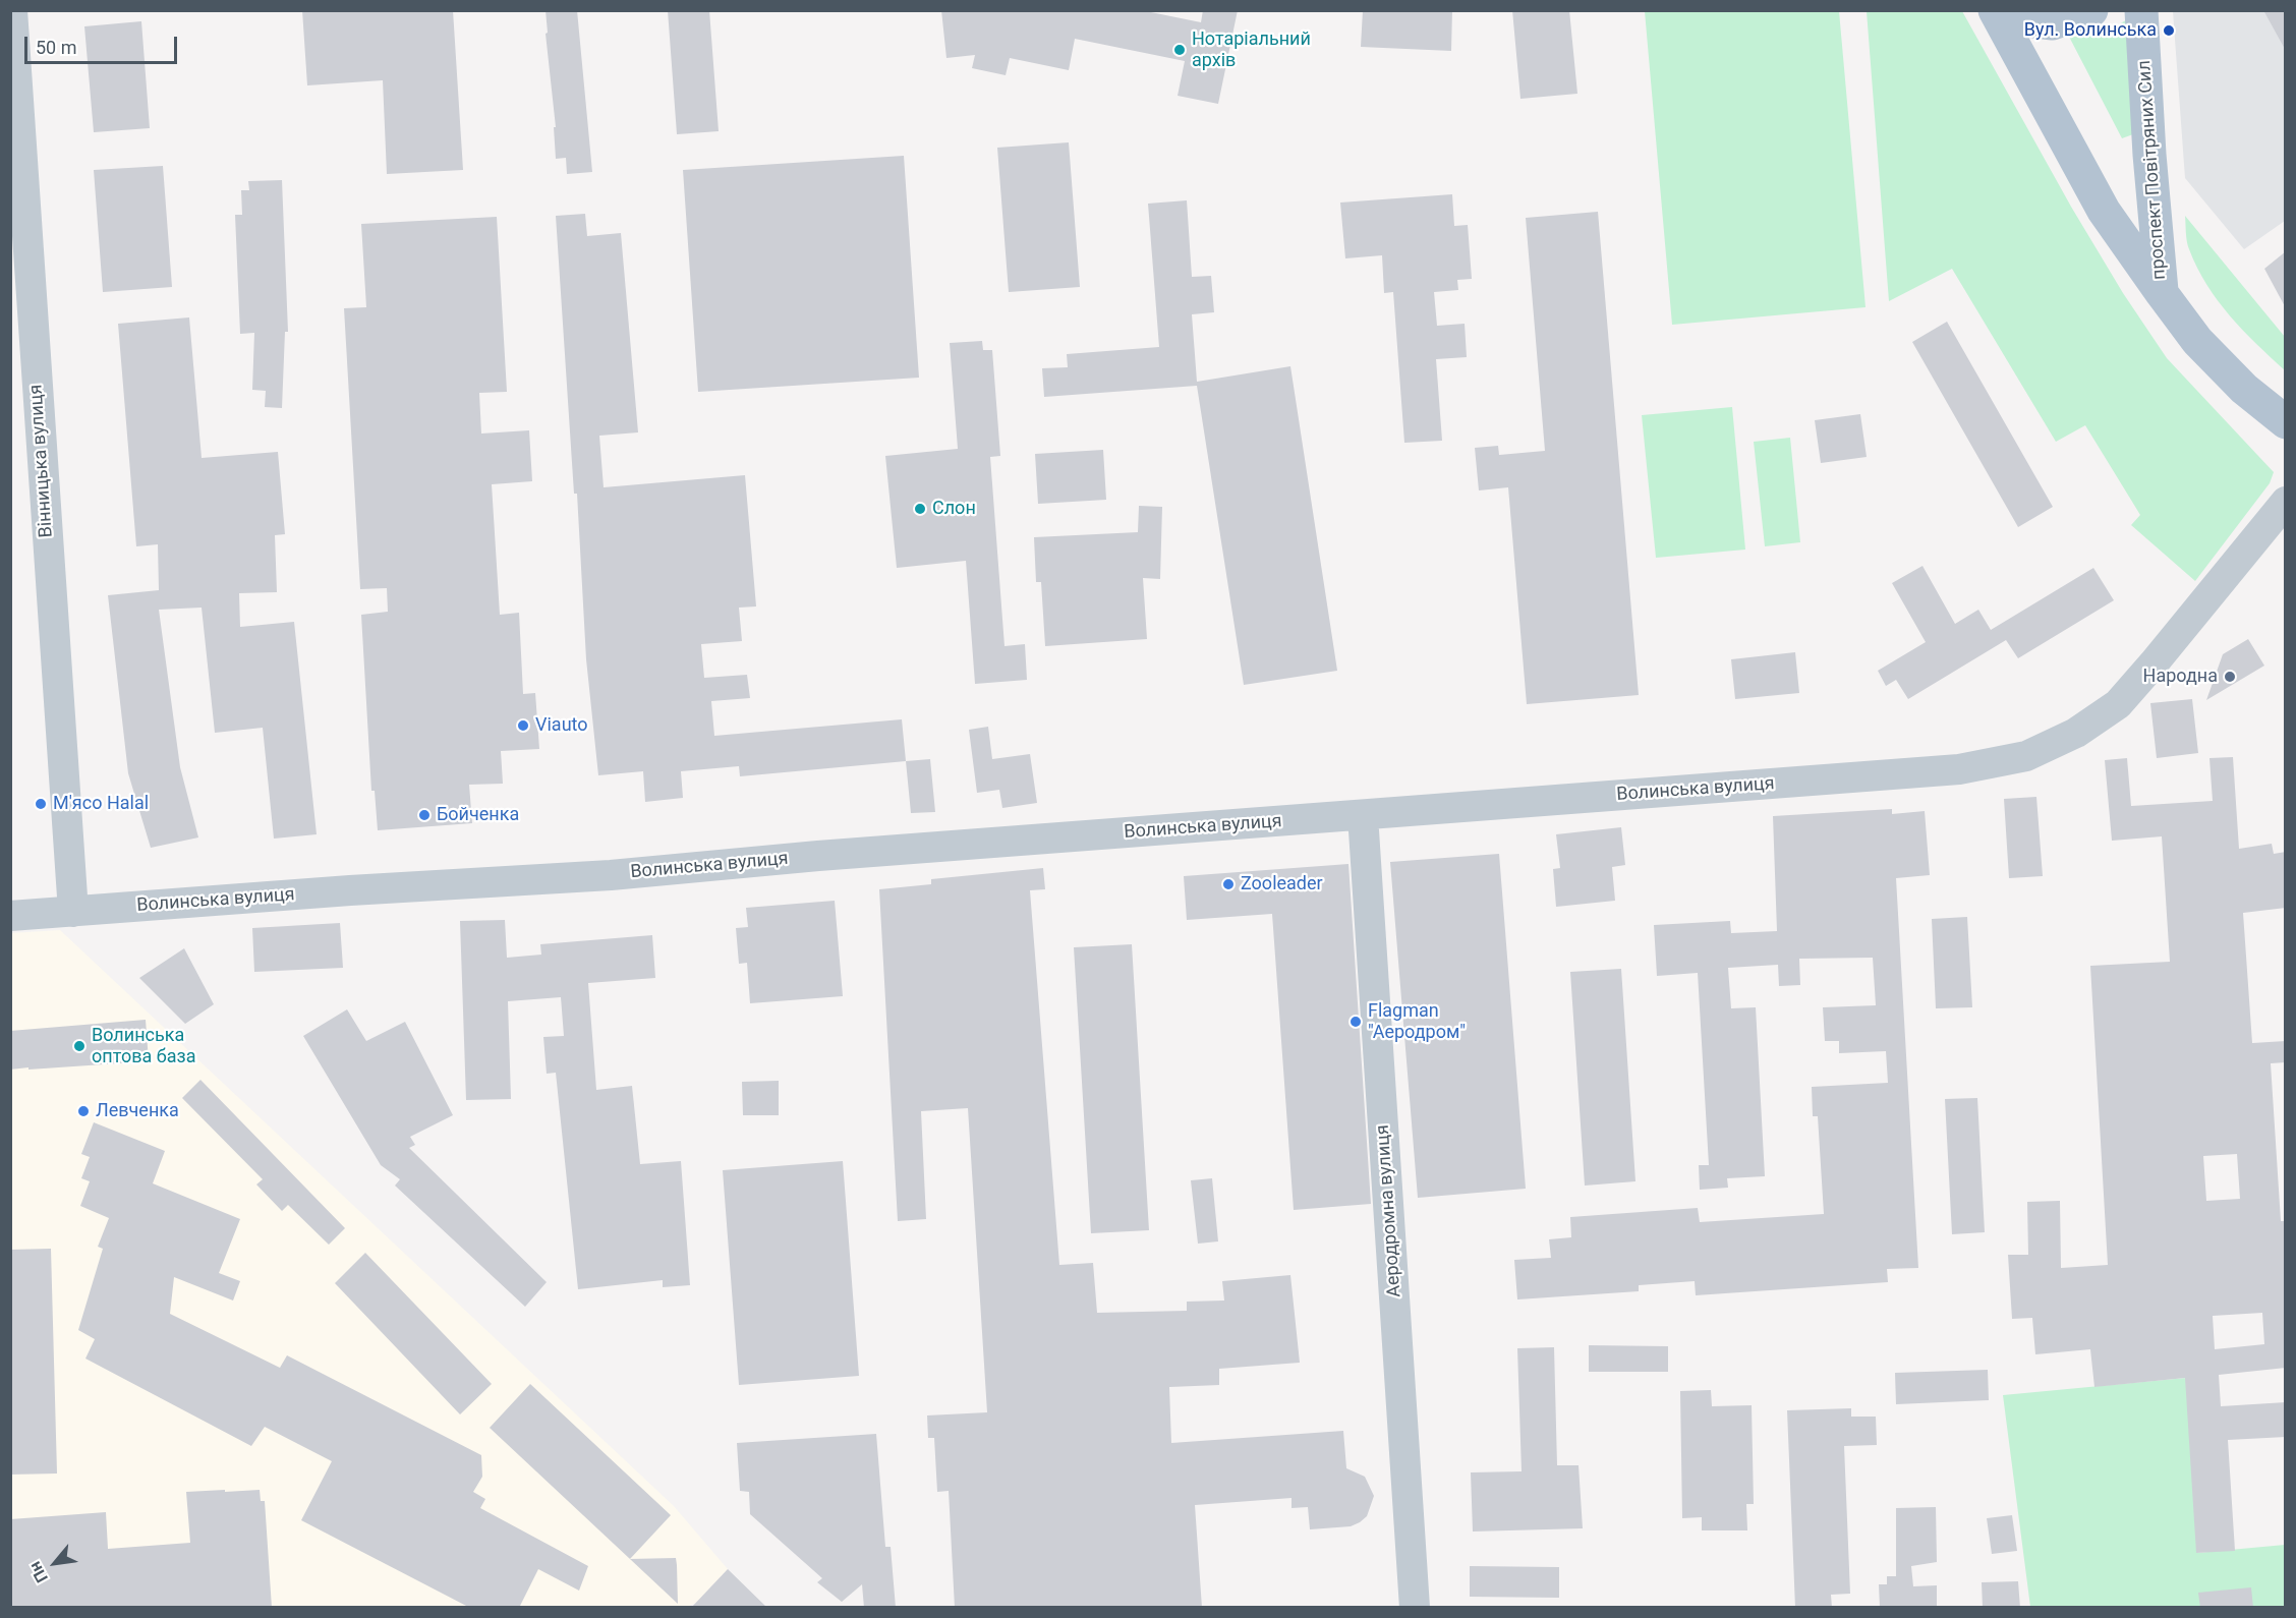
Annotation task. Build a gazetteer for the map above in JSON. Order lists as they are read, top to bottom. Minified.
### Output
{"streets":{"main road":["проспект Повітряних Сил"],"street":["Вінницька вулиця","Волинська вулиця","Аеродромна вулиця"]},"crossings":[["Вінницька вулиця","Волинська вулиця"],["Волинська вулиця","Аеродромна вулиця"]],"places":["Вул. Волинська","Нотаріальний архів","Слон","Народна","Viauto","М'ясо Halal","Бойченка","Zooleader","Flagman \"Аеродром\"","Волинська оптова база","Левченка"],"scale_bar":"50 m","north":"bottom left"}
